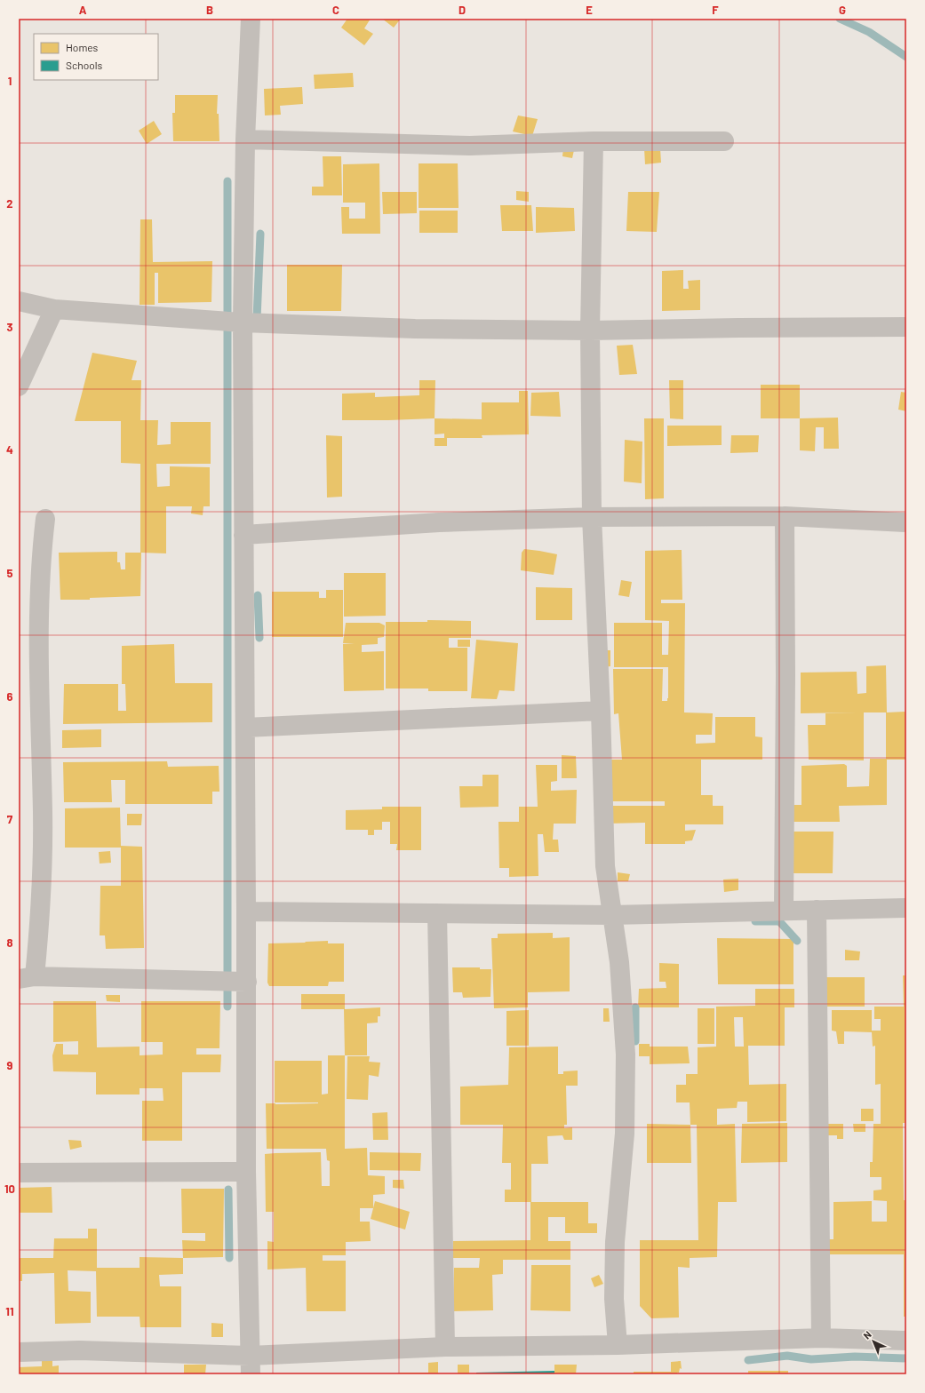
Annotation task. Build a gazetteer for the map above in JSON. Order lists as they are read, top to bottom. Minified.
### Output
{"legend":["Homes","Schools"],"north":"top left","grid":{"columns":["A","B","C","D","E","F","G"],"rows":["1","2","3","4","5","6","7","8","9","10","11"]}}
